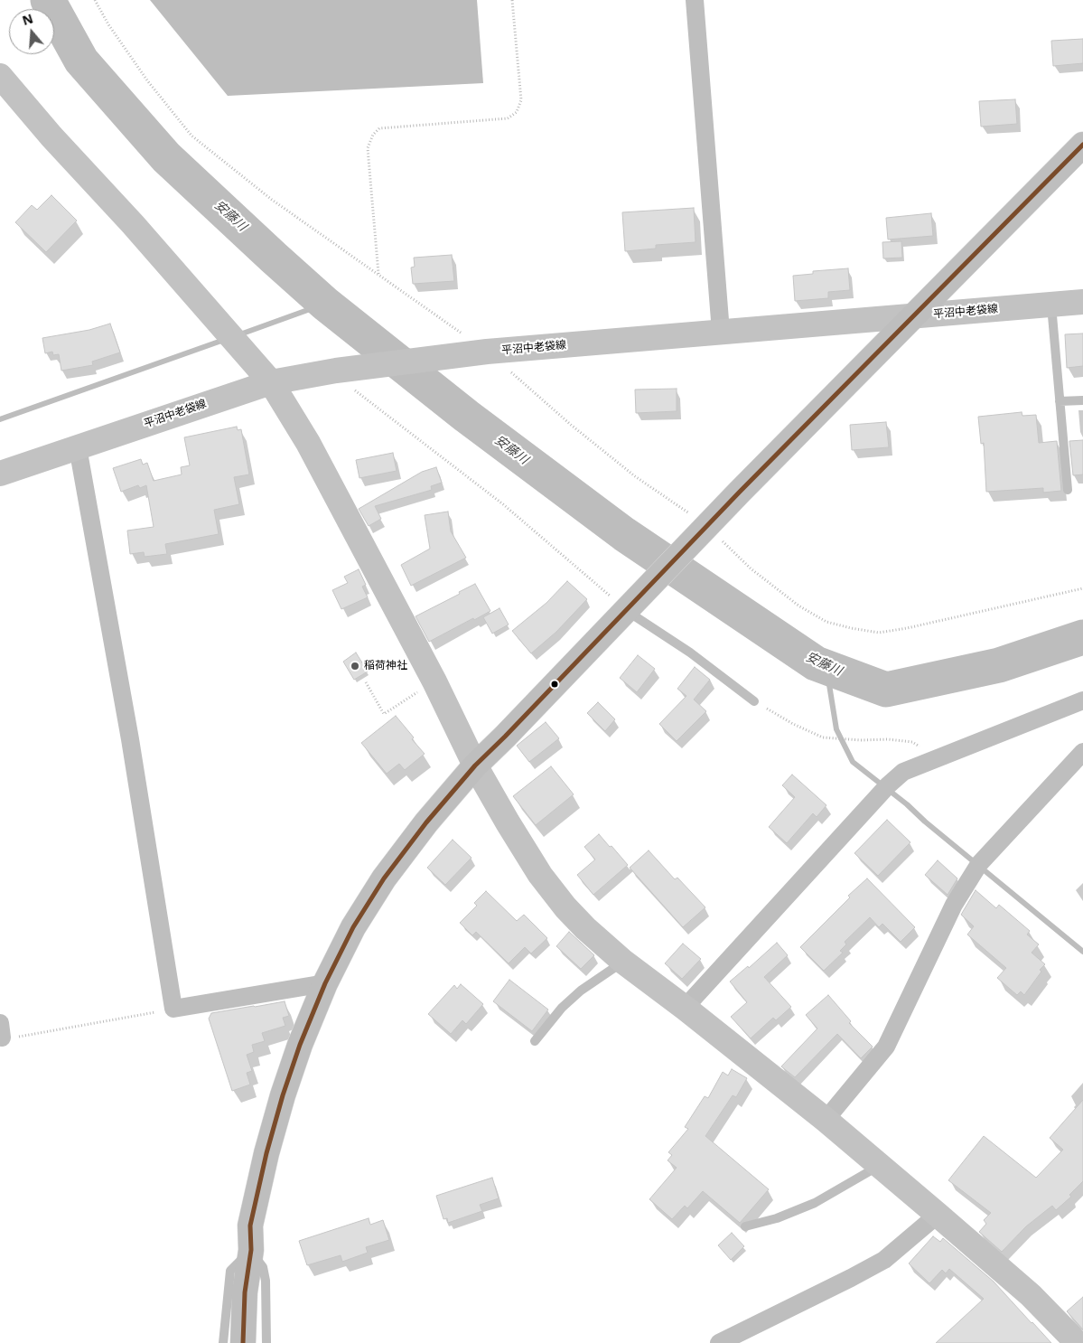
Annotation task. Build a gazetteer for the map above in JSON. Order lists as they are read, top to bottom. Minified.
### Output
{"streets":{"street":["平沼中老袋線"]},"water":["安藤川"],"places":["稲荷神社"],"north":"top"}
